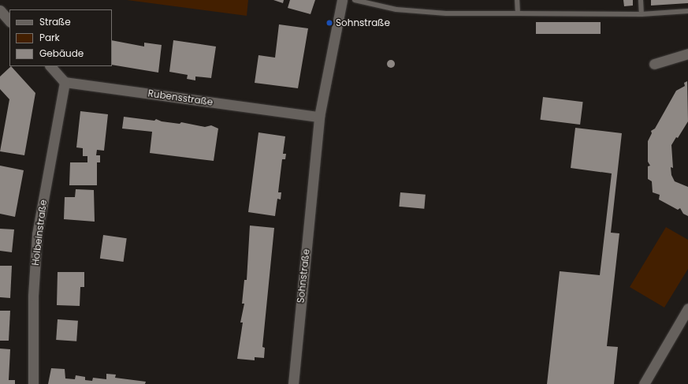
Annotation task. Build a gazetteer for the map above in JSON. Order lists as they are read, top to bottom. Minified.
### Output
{"streets":{"street":["Rubensstraße","Holbeinstraße","Sohnstraße"]},"crossings":[["Rubensstraße","Holbeinstraße"],["Rubensstraße","Sohnstraße"]],"places":["Sohnstraße"],"legend":["Straße","Park","Gebäude"]}
